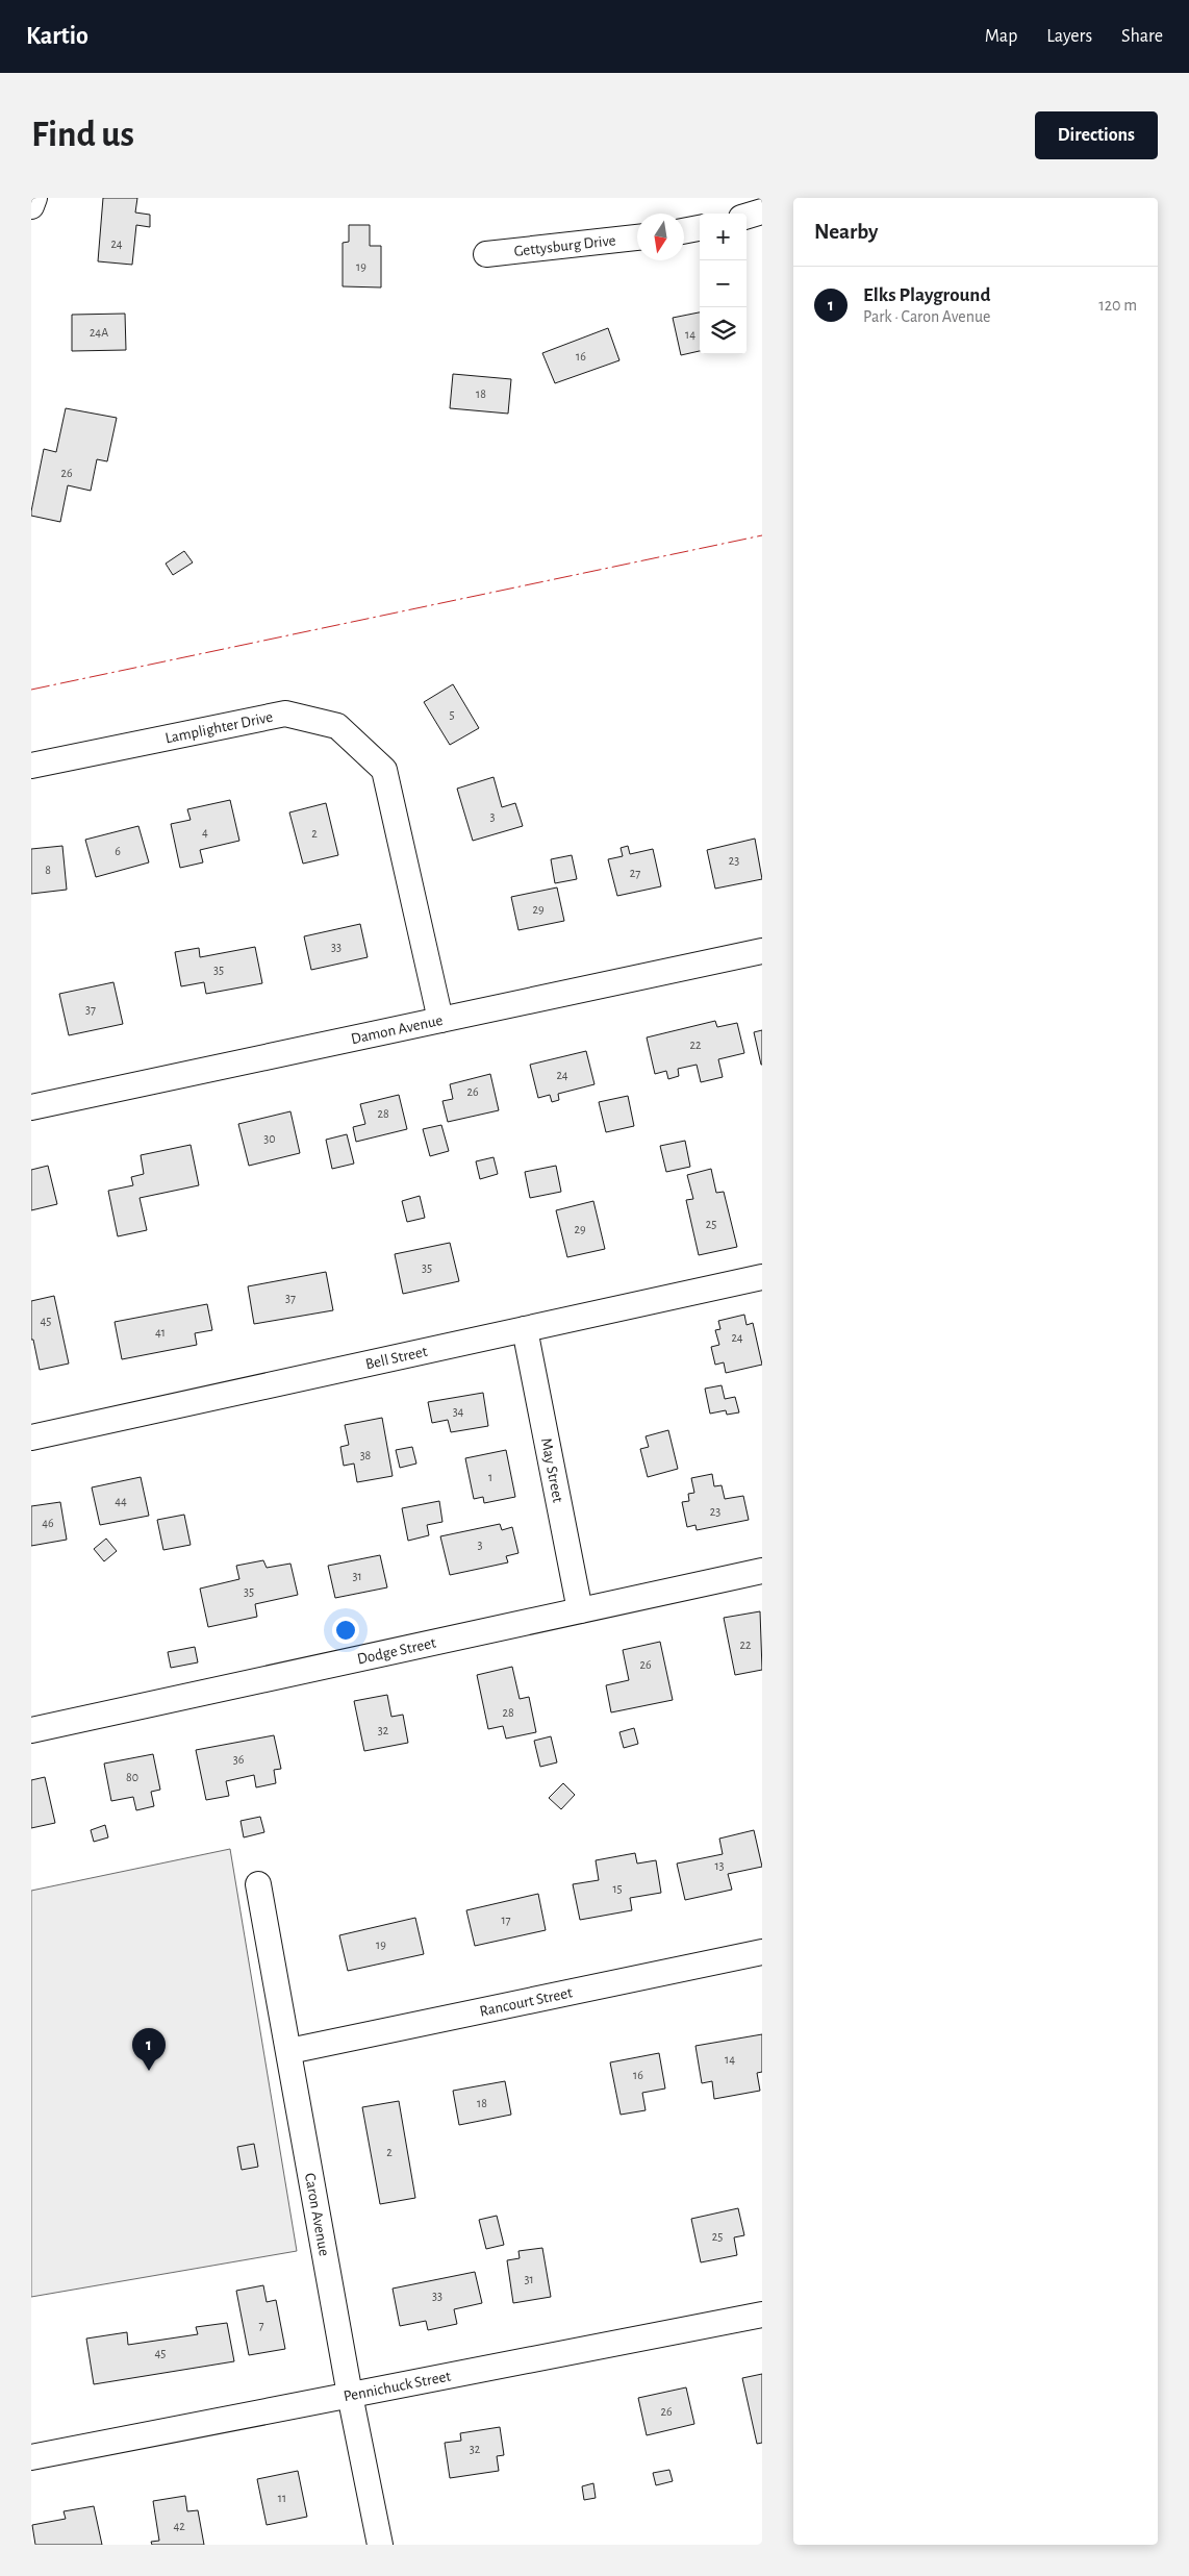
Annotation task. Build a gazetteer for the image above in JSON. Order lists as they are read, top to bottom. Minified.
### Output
{"streets":{"street":["Gettysburg Drive","Lamplighter Drive","Damon Avenue","Bell Street","May Street","Dodge Street","Rancourt Street","Caron Avenue","Pennichuck Street"]},"crossings":[["Lamplighter Drive","Damon Avenue"],["Bell Street","May Street"],["May Street","Dodge Street"],["Rancourt Street","Caron Avenue"],["Caron Avenue","Pennichuck Street"]],"house_numbers":["24","19","24A","14","16","18","26","5","3","4","2","6","23","8","27","29","33","35","37","22","24","26","28","30","25","29","35","37","45","41","24","34","38","1","44","23","46","3","31","35","22","26","28","32","36","80","13","15","17","19","14","16","18","2","25","31","33","7","45","26","32","11","42"],"north":"bottom","page":{"header":"Kartio","nav":["Map","Layers","Share"],"buttons":"Directions","title":"Find us","heading":"Nearby","map_buttons":["+","−"],"list":[{"mark":"1","name":"Elks Playground","note":"Park · Caron Avenue","value":"120 m"}],"pins":"1"}}
